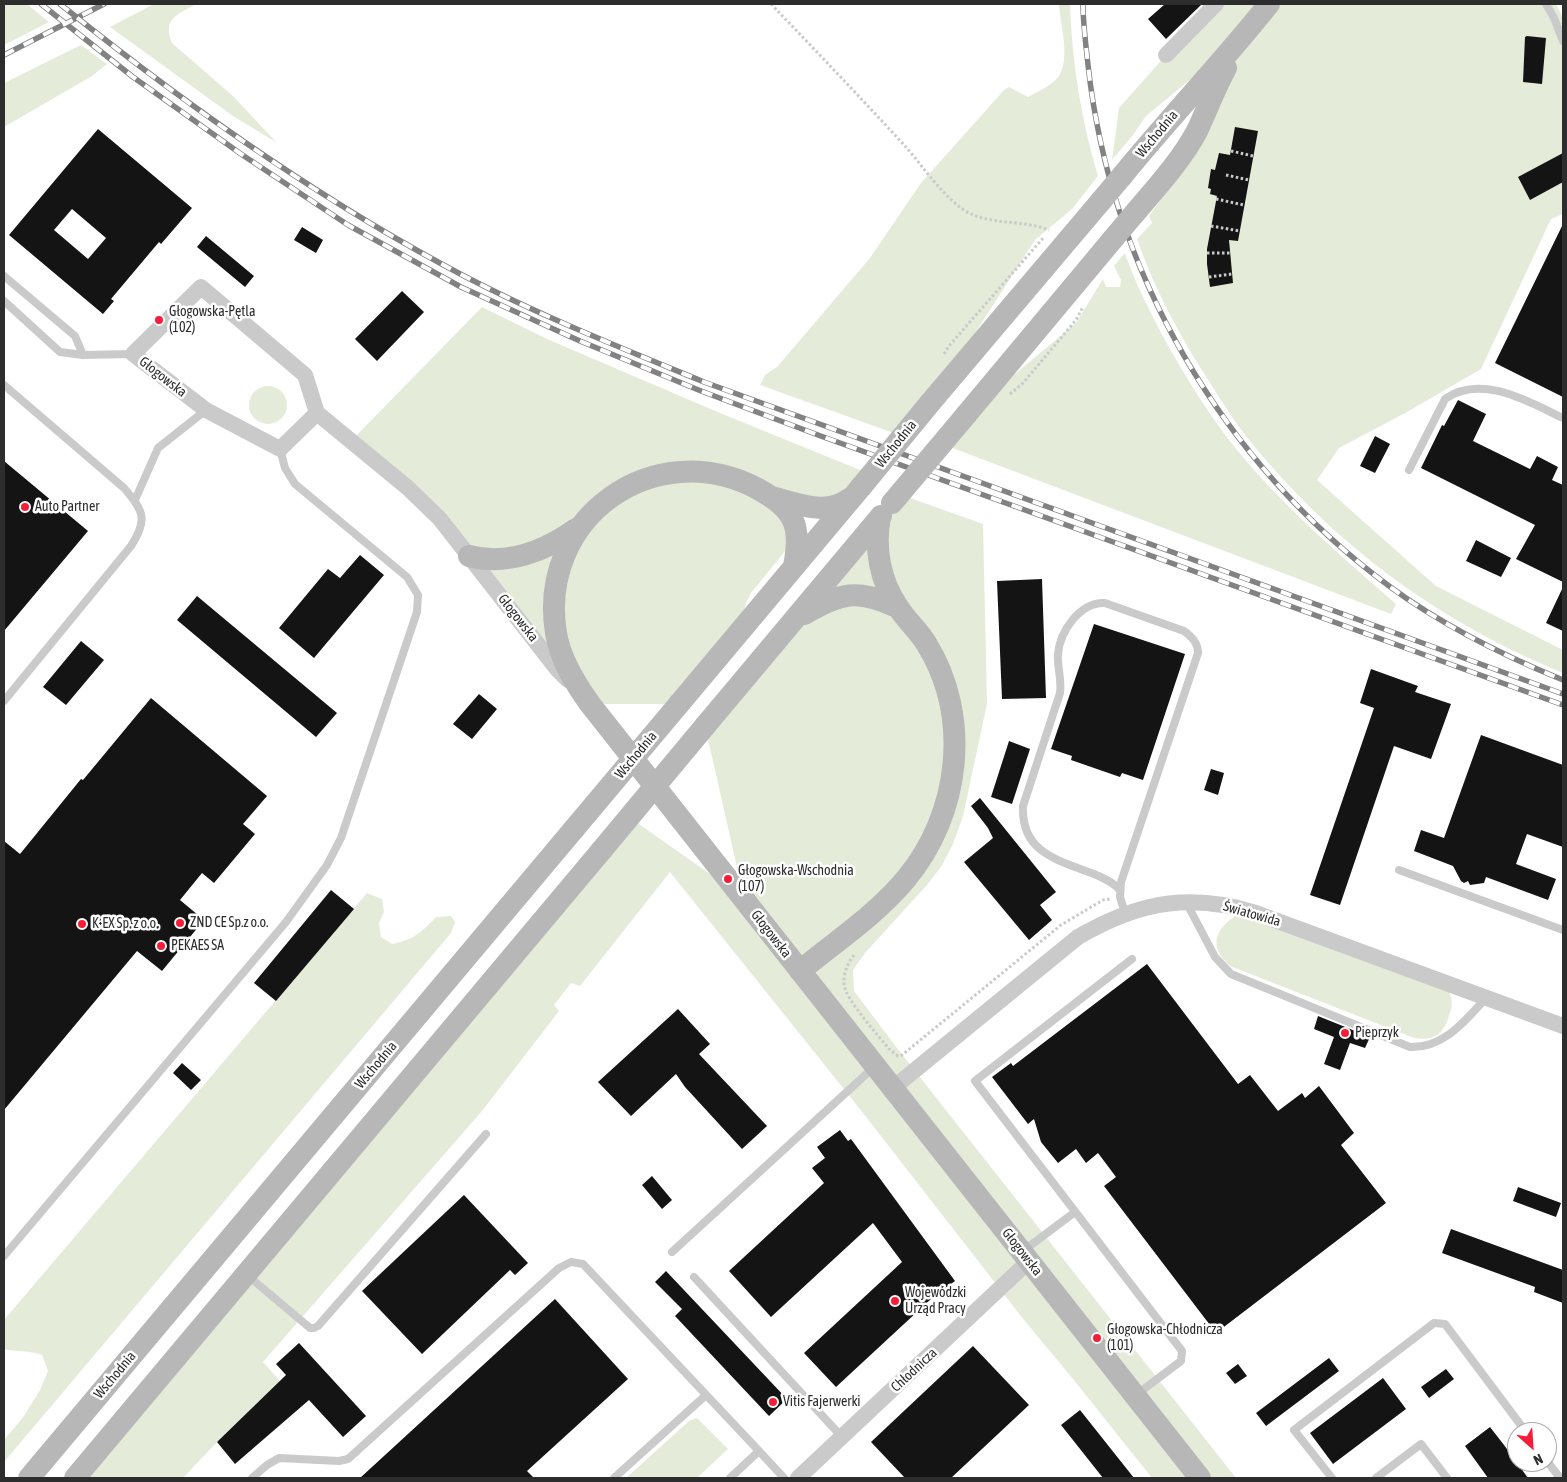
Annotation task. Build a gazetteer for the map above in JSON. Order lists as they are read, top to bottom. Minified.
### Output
{"streets":{"street":["Wschodnia","Głogowska","Światowida","Chłodnicza"]},"crossings":[["Głogowska","Światowida"],["Głogowska","Chłodnicza"]],"places":["Głogowska-Pętla (102)","Auto Partner","Głogowska-Wschodnia (107)","ZND CE Sp.z o.o.","K-EX Sp. z o.o.","PEKAES SA","Pieprzyk","Wojewódzki Urząd Pracy","Głogowska-Chłodnicza (101)","Vitis Fajerwerki"],"north":"bottom right"}
